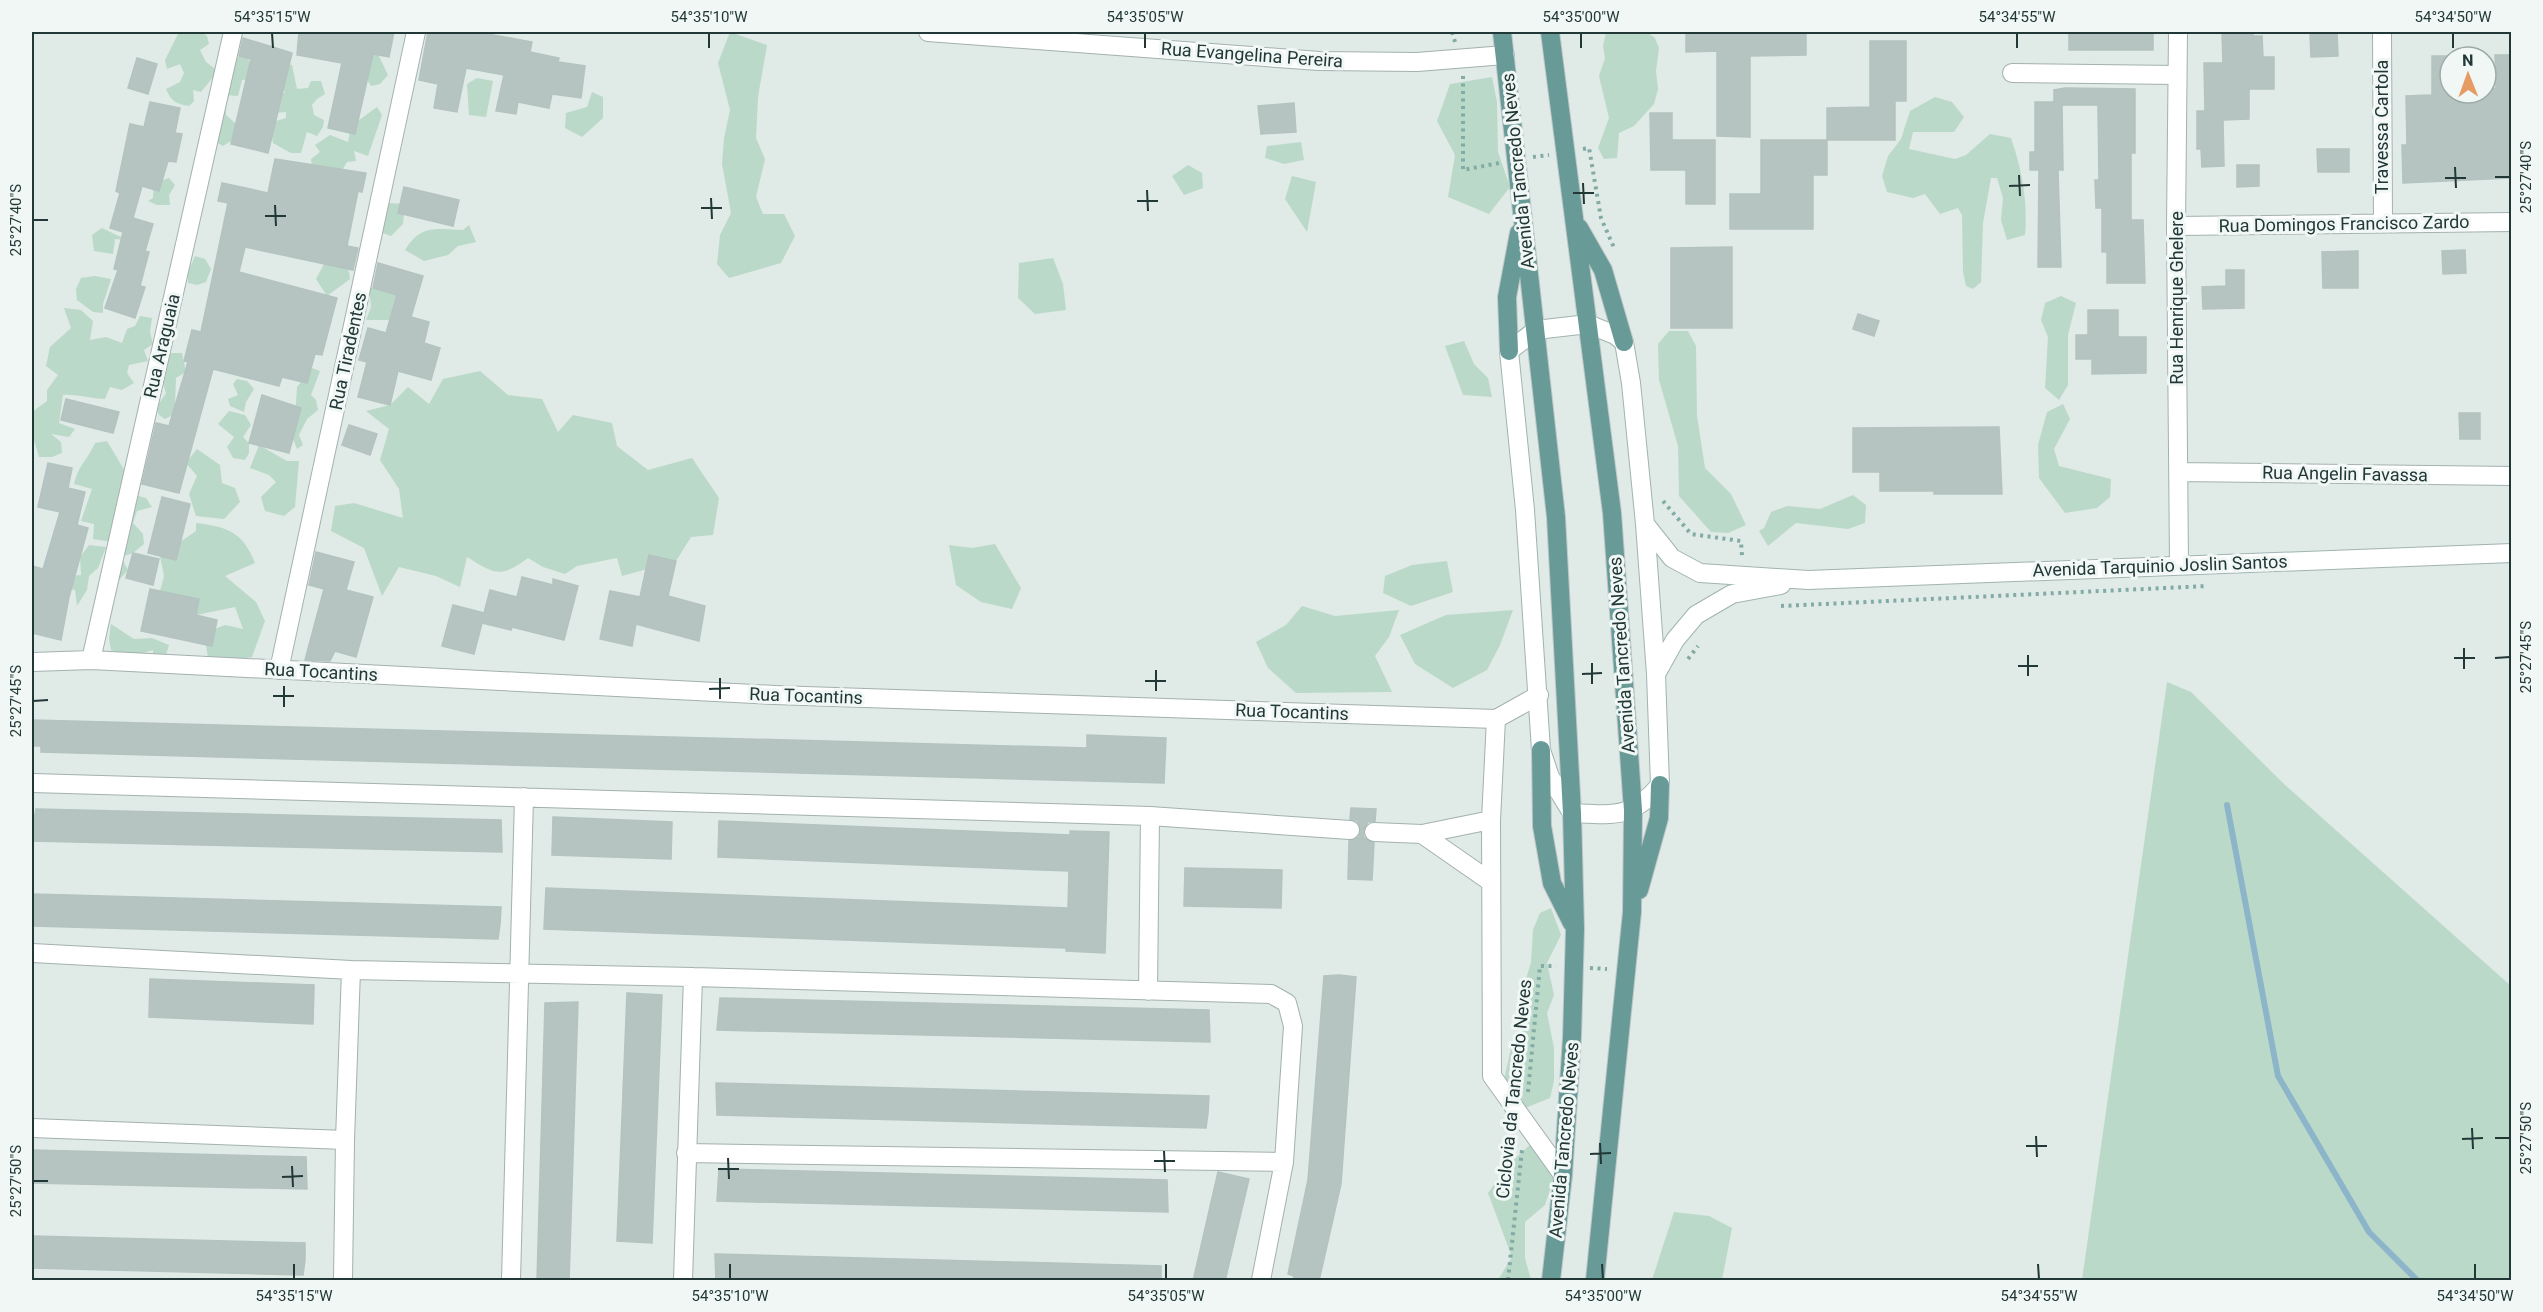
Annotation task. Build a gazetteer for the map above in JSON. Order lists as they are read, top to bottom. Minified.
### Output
{"streets":{"main road":["Avenida Tancredo Neves"],"street":["Rua Evangelina Pereira","Travessa Cartola","Rua Domingos Francisco Zardo","Rua Henrique Ghelere","Rua Araguaia","Rua Tiradentes","Rua Angelin Favassa","Avenida Tarquinio Joslin Santos","Rua Tocantins"],"path":["Ciclovia da Tancredo Neves"]},"crossings":[["Rua Evangelina Pereira","Avenida Tancredo Neves"],["Travessa Cartola","Rua Domingos Francisco Zardo"],["Avenida Tancredo Neves","Ciclovia da Tancredo Neves"],["Rua Domingos Francisco Zardo","Rua Henrique Ghelere"],["Rua Henrique Ghelere","Rua Angelin Favassa"],["Rua Henrique Ghelere","Avenida Tarquinio Joslin Santos"],["Rua Araguaia","Rua Tocantins"],["Rua Tiradentes","Rua Tocantins"]],"north":"top","coordinates":["54°35'15\"W","54°35'10\"W","54°35'05\"W","54°35'00\"W","54°34'55\"W","54°34'50\"W","25°27'40\"S","25°27'45\"S","25°27'50\"S"]}
